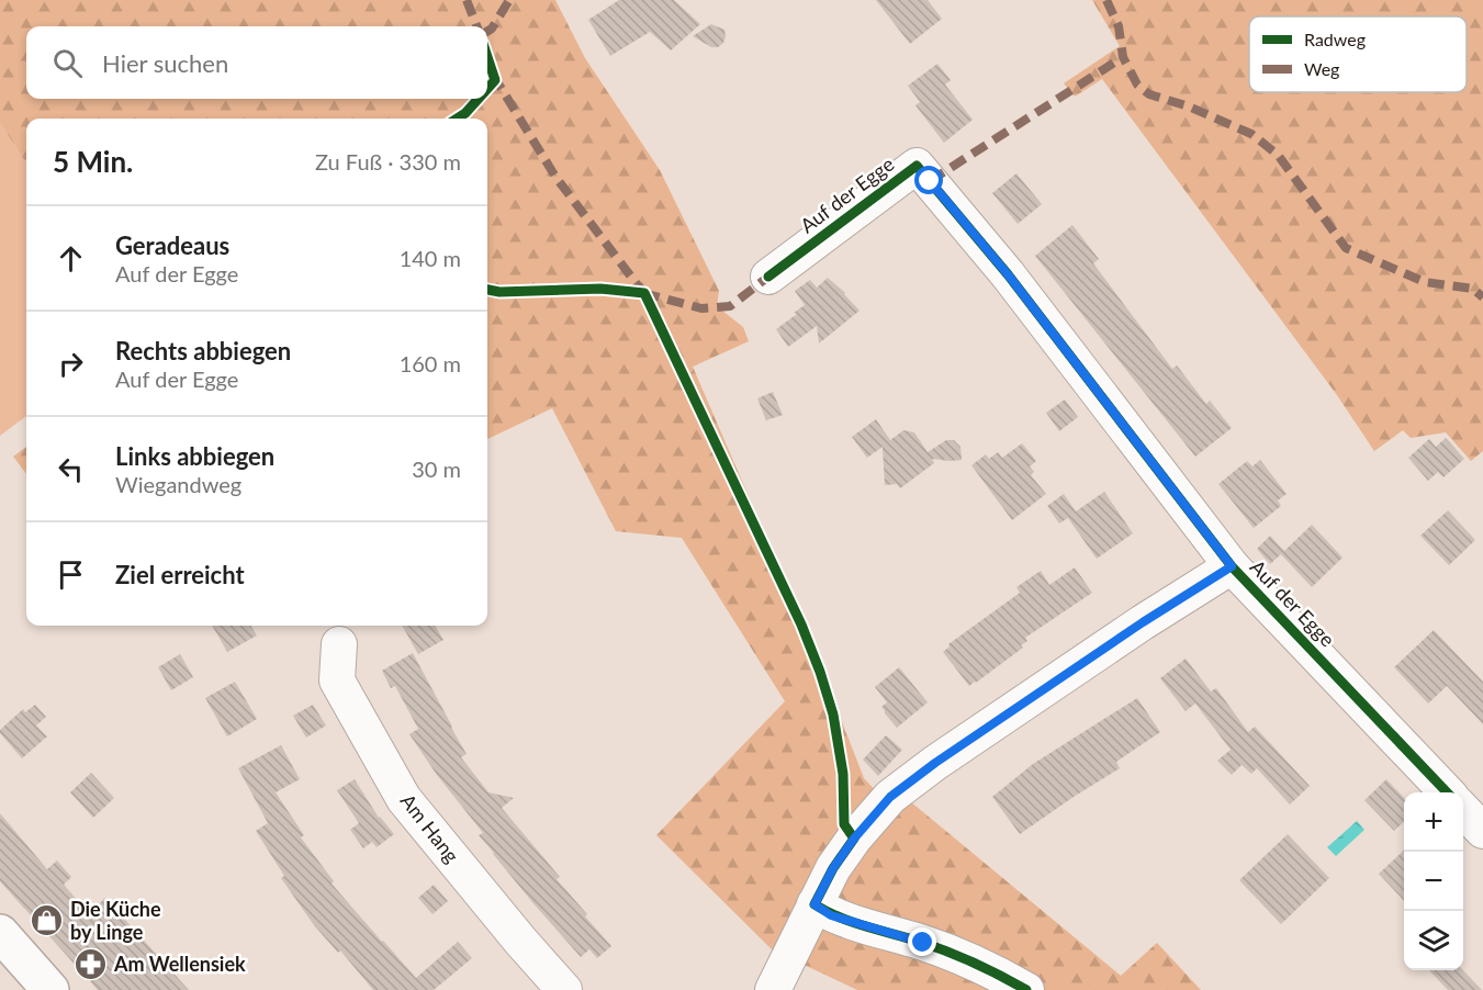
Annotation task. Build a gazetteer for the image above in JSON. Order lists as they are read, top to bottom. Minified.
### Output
{"streets":{"street":["Auf der Egge","Am Hang"]},"places":{"shop":["Die Küche by Linge"],"pharmacy":["Am Wellensiek"]},"legend":["Radweg","Weg"],"page":{"search":"Hier suchen","heading":["5 Min.","Zu Fuß · 330 m"],"list":[["Geradeaus","Auf der Egge","140 m"],["Rechts abbiegen","Auf der Egge","160 m"],["Links abbiegen","Wiegandweg","30 m"],"Ziel erreicht"],"map_buttons":["+","−"]}}
